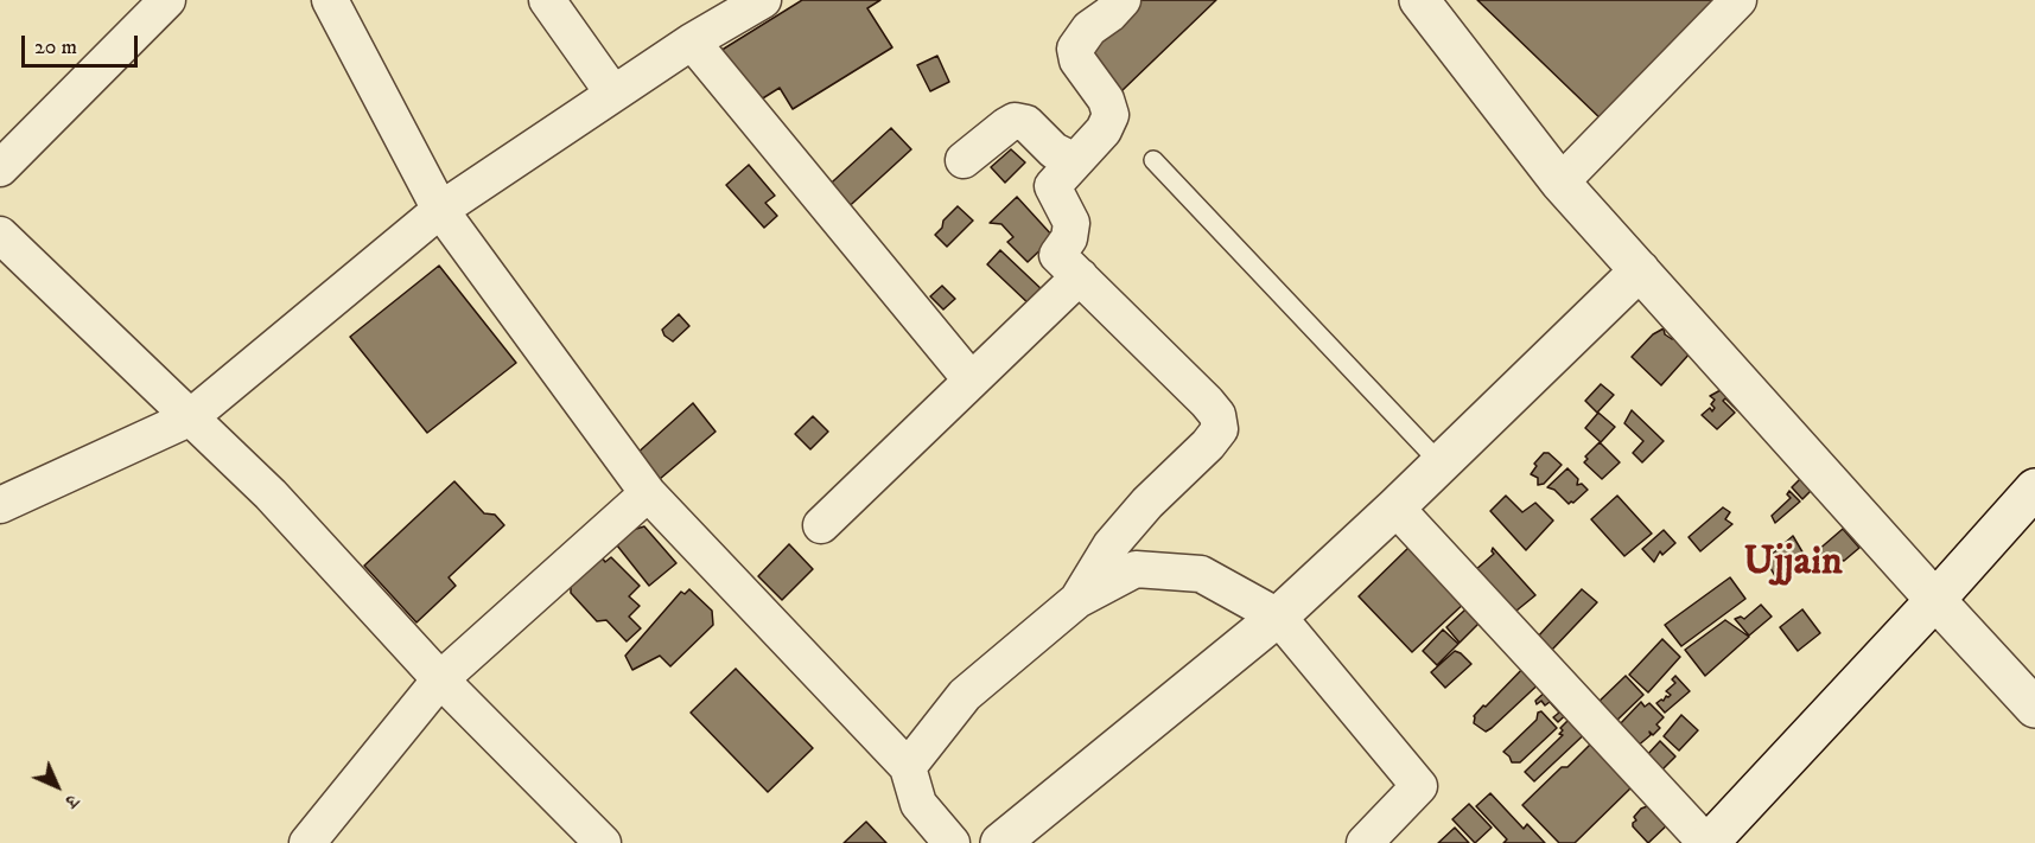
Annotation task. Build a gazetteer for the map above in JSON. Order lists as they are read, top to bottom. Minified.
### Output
{"districts":["Ujjain"],"scale_bar":"20 m","north":"bottom right"}
